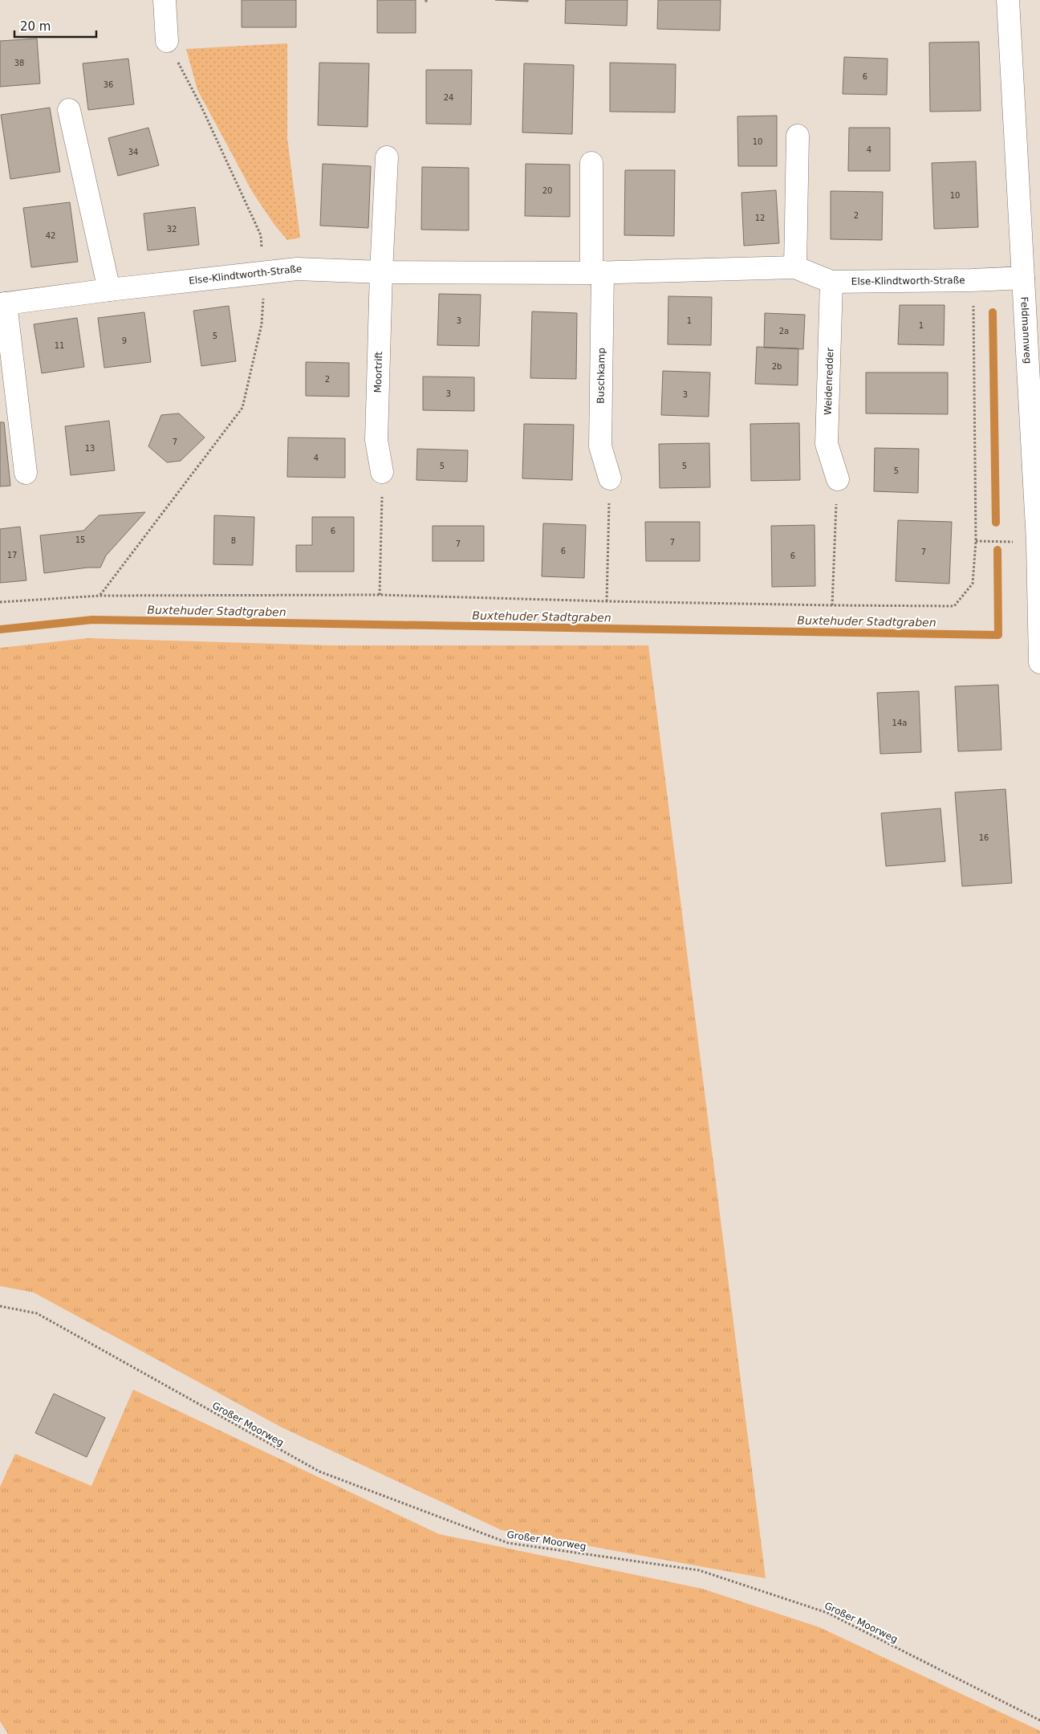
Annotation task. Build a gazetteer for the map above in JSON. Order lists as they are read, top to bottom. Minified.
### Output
{"streets":{"street":["Else-Klindtworth-Straße","Feldmannweg","Moortrift","Buschkamp","Weidenredder"],"path":["Großer Moorweg"]},"crossings":[["Else-Klindtworth-Straße","Feldmannweg"],["Else-Klindtworth-Straße","Moortrift"],["Else-Klindtworth-Straße","Buschkamp"],["Else-Klindtworth-Straße","Weidenredder"]],"water":["Buxtehuder Stadtgraben"],"house_numbers":["38","6","36","24","10","4","34","20","10","2","12","32","42","3","1","1","2a","5","9","11","2b","2","3","3","7","13","4","5","5","5","6","15","8","7","7","6","7","17","6","14a","16"],"scale_bar":"20 m"}
